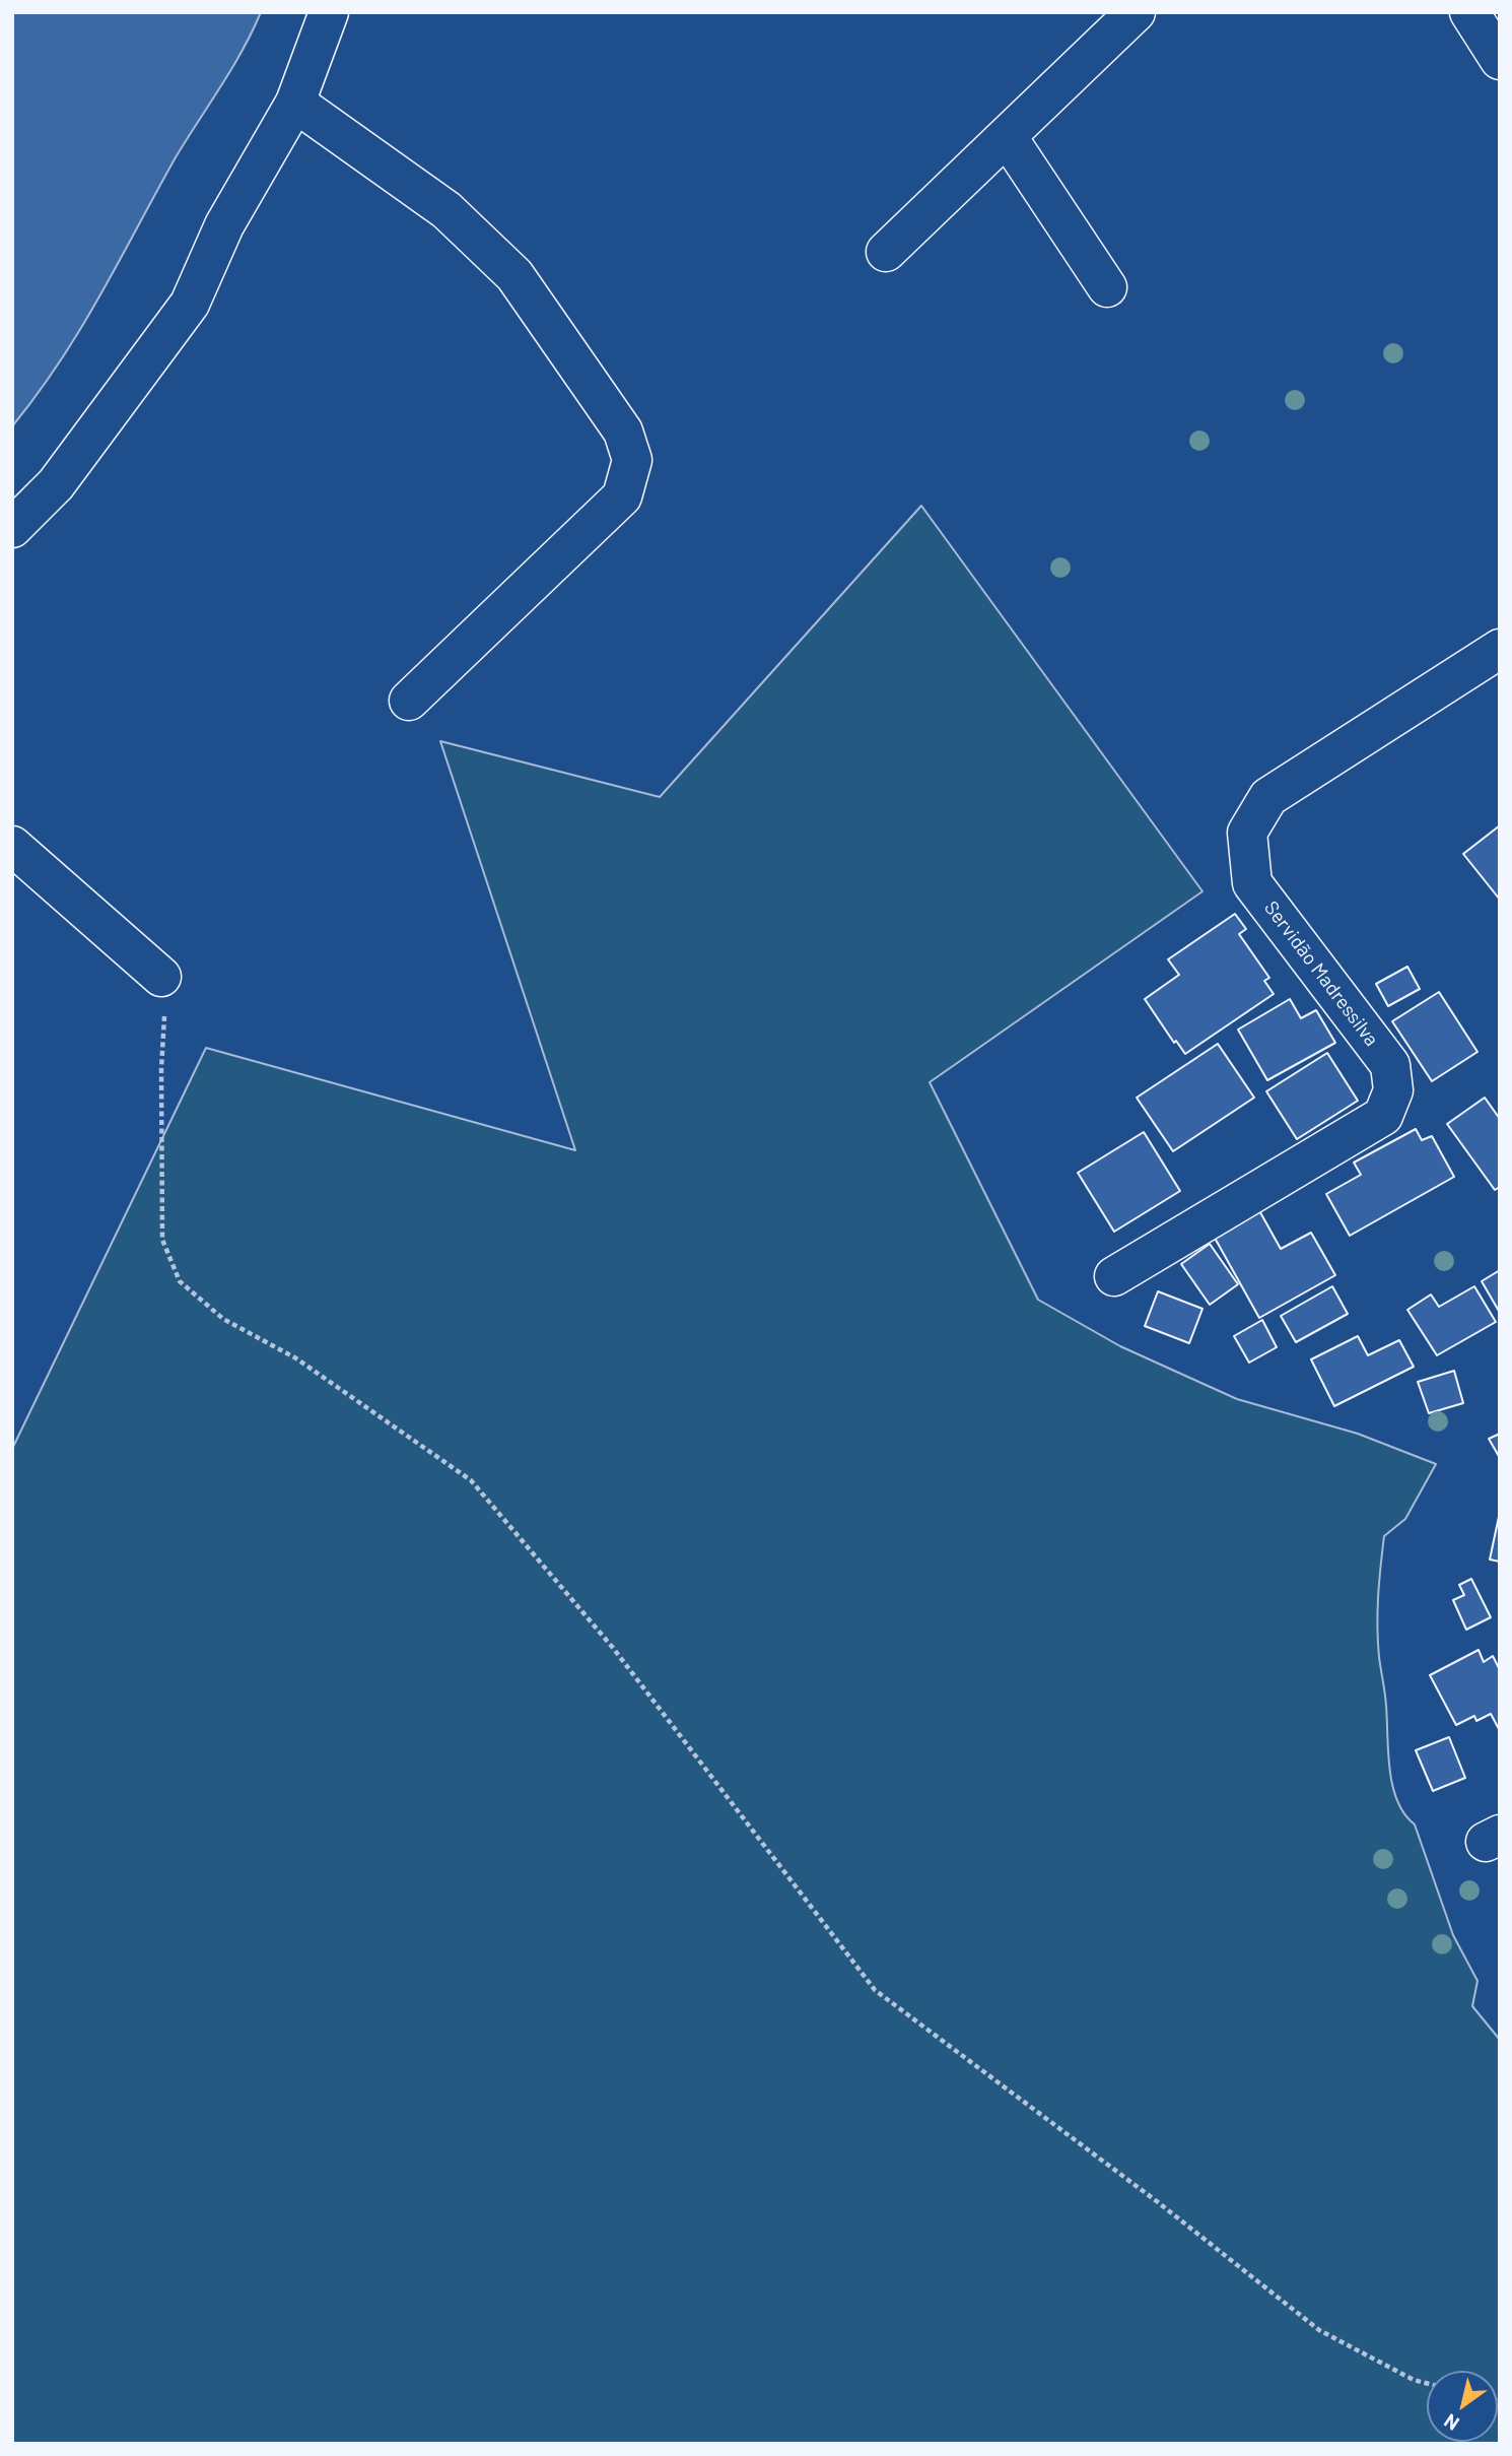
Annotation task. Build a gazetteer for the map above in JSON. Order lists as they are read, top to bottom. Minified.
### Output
{"streets":{"street":["Servidão Madressilva"]},"north":"bottom left"}
